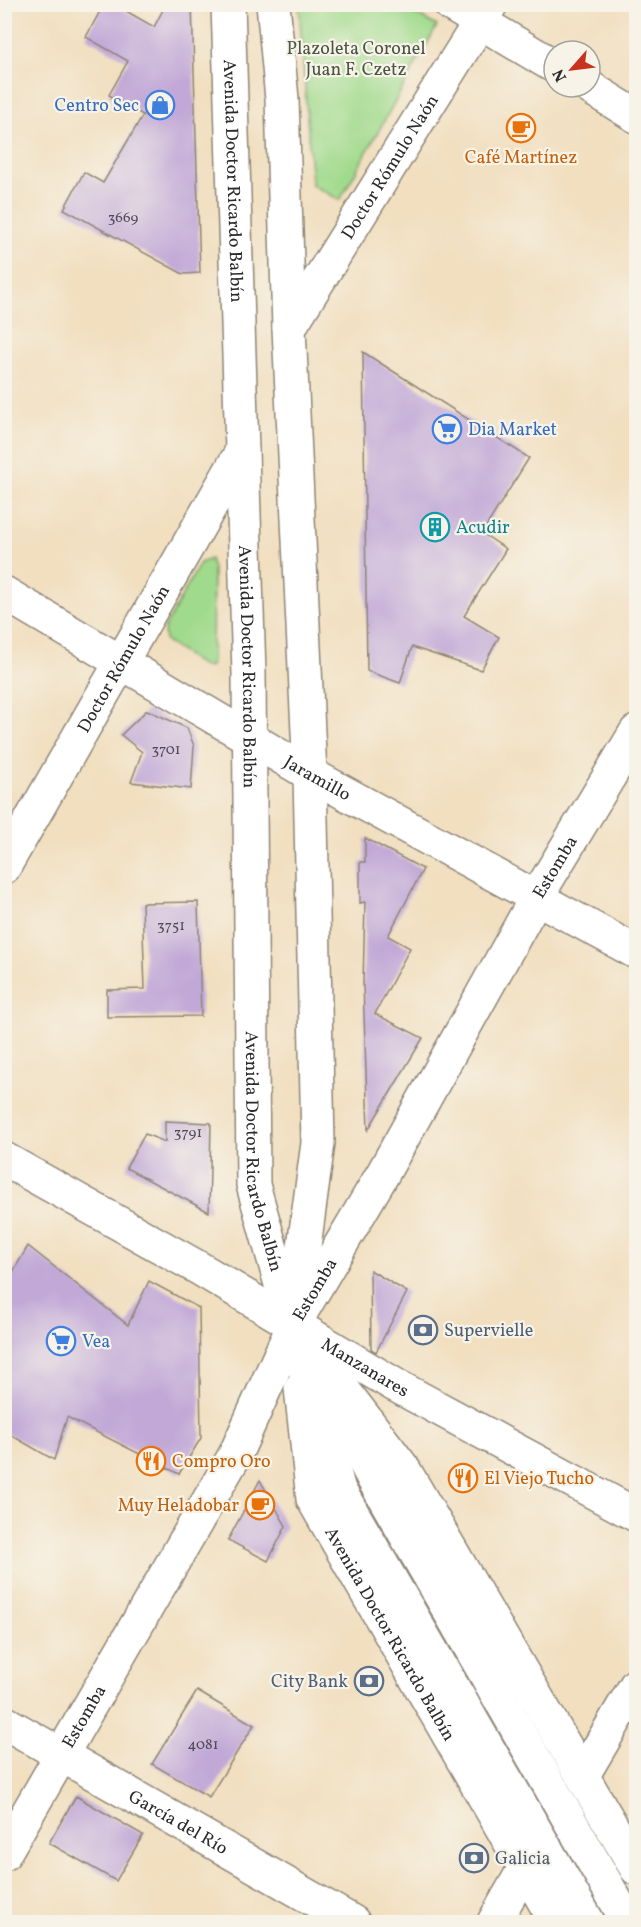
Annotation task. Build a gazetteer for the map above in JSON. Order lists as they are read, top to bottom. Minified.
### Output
{"streets":{"street":["Doctor Rómulo Naón","Avenida Doctor Ricardo Balbín","Jaramillo","Estomba","Manzanares","García del Río"]},"crossings":[["Doctor Rómulo Naón","Avenida Doctor Ricardo Balbín"],["Doctor Rómulo Naón","Jaramillo"],["Avenida Doctor Ricardo Balbín","Jaramillo"],["Avenida Doctor Ricardo Balbín","Estomba"],["Avenida Doctor Ricardo Balbín","Manzanares"],["Jaramillo","Estomba"],["Estomba","Manzanares"],["Estomba","García del Río"]],"parks":["Plazoleta Coronel Juan F. Czetz"],"places":{"shop":["Centro Sec"],"cafe":["Café Martínez","Muy Heladobar"],"supermarket":["Dia Market","Vea"],"building":["Acudir"],"bank":["Supervielle","City Bank","Galicia"],"restaurant":["Compro Oro","El Viejo Tucho"]},"house_numbers":["3669","3701","3751","3791","4081"],"north":"bottom left"}
